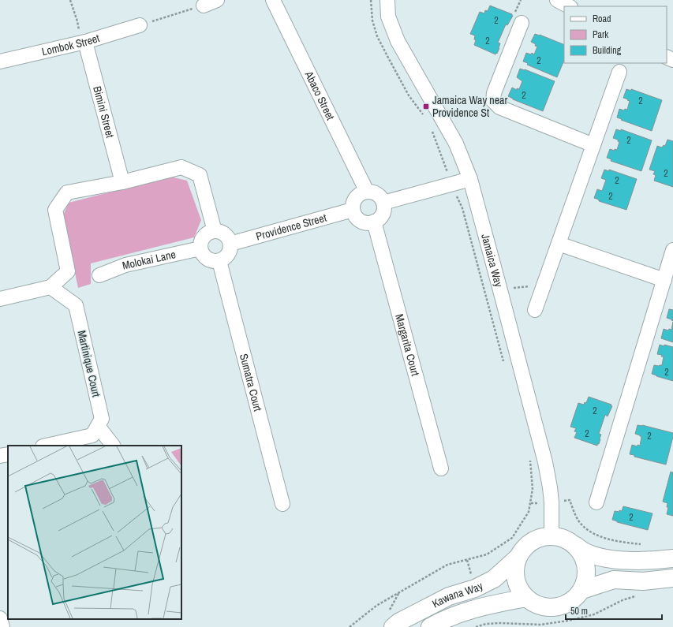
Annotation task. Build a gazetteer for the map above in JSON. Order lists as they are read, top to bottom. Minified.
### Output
{"streets":{"main road":["Kawana Way"],"street":["Lombok Street","Abaco Street","Bimini Street","Providence Street","Molokai Lane","Jamaica Way","Margarita Court","Martinique Court","Sumatra Court"]},"crossings":[["Lombok Street","Bimini Street"],["Abaco Street","Providence Street"],["Abaco Street","Margarita Court"],["Providence Street","Molokai Lane"],["Providence Street","Margarita Court"],["Providence Street","Sumatra Court"],["Molokai Lane","Sumatra Court"],["Jamaica Way","Kawana Way"]],"places":{"transit":["Jamaica Way near Providence St"]},"house_numbers":["2","2","2","2","2","2","2","2","2","2","2","2","2","2"],"legend":["Road","Park","Building"],"scale_bar":"50 m"}
